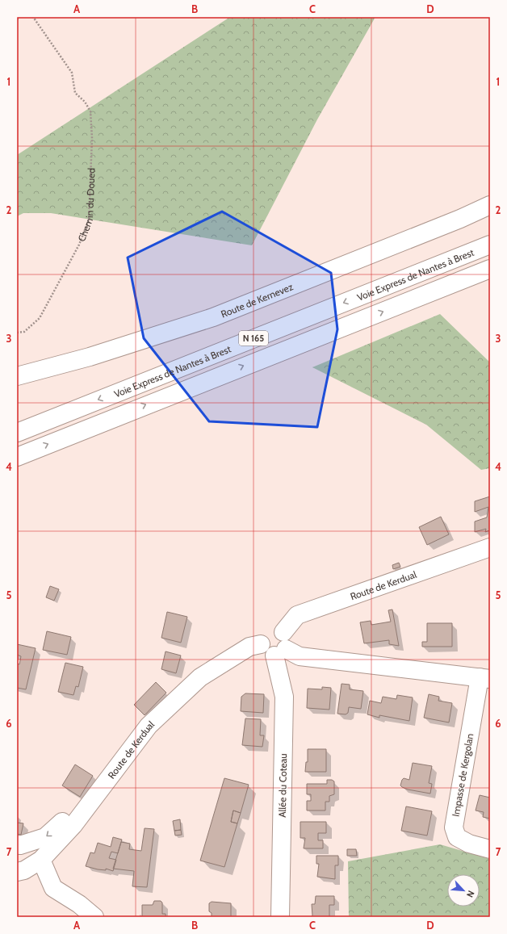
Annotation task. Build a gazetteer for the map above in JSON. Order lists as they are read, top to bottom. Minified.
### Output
{"streets":{"main road":["Voie Express de Nantes à Brest","Route de Kernevez","N 165","Route de Kerdual","Impasse de Kergolan","Allée du Coteau"],"path":["Chemin du Doued"]},"crossings":[["Route de Kerdual","Allée du Coteau"]],"north":"bottom right","grid":{"columns":["A","B","C","D"],"rows":["1","2","3","4","5","6","7"]}}
